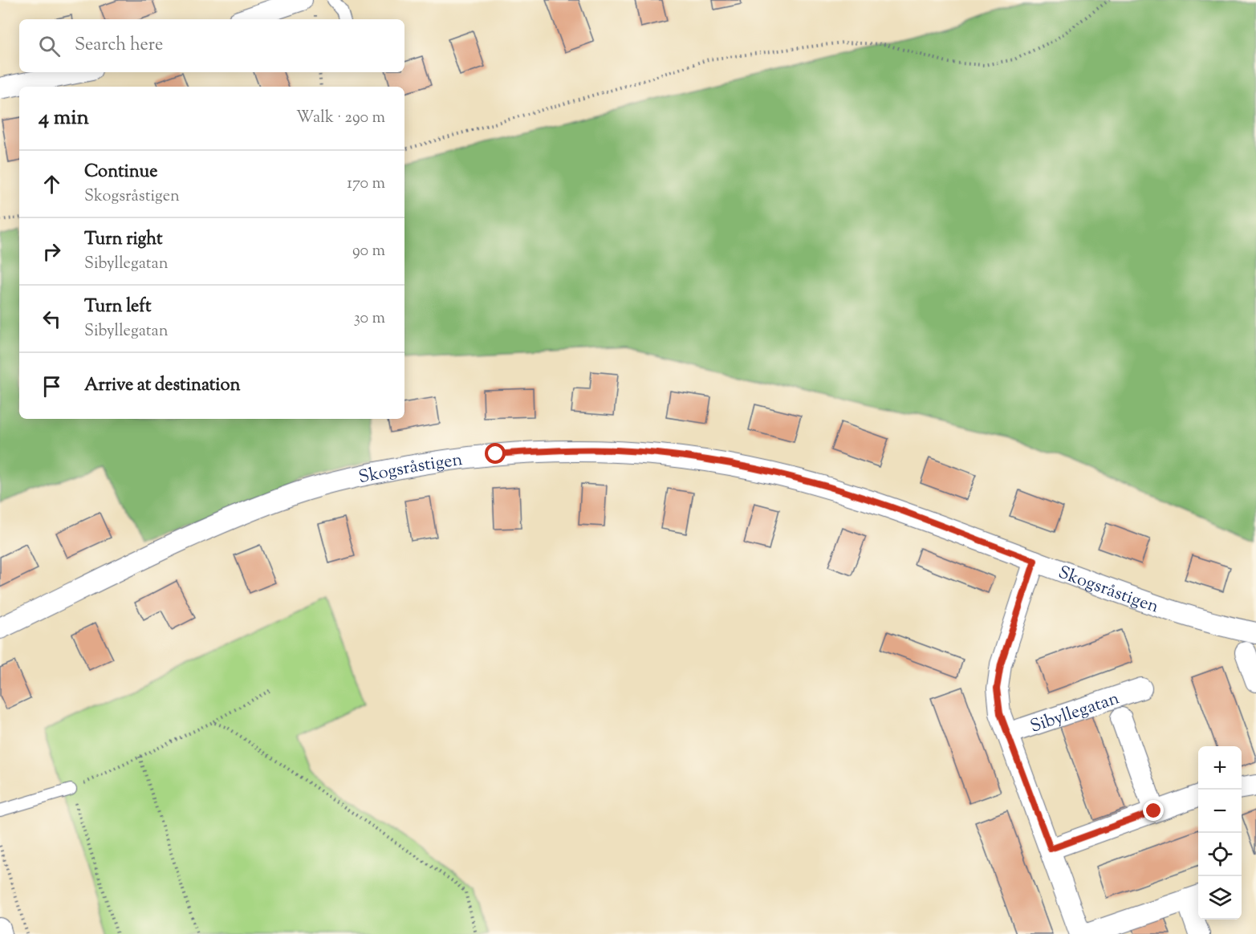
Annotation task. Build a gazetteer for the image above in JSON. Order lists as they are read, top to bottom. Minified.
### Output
{"streets":{"street":["Skogsråstigen","Sibyllegatan"]},"crossings":[["Skogsråstigen","Sibyllegatan"]],"page":{"search":"Search here","heading":["4 min","Walk · 290 m"],"list":[["Continue","Skogsråstigen","170 m"],["Turn right","Sibyllegatan","90 m"],["Turn left","Sibyllegatan","30 m"],"Arrive at destination"],"map_buttons":["+","−"]}}
